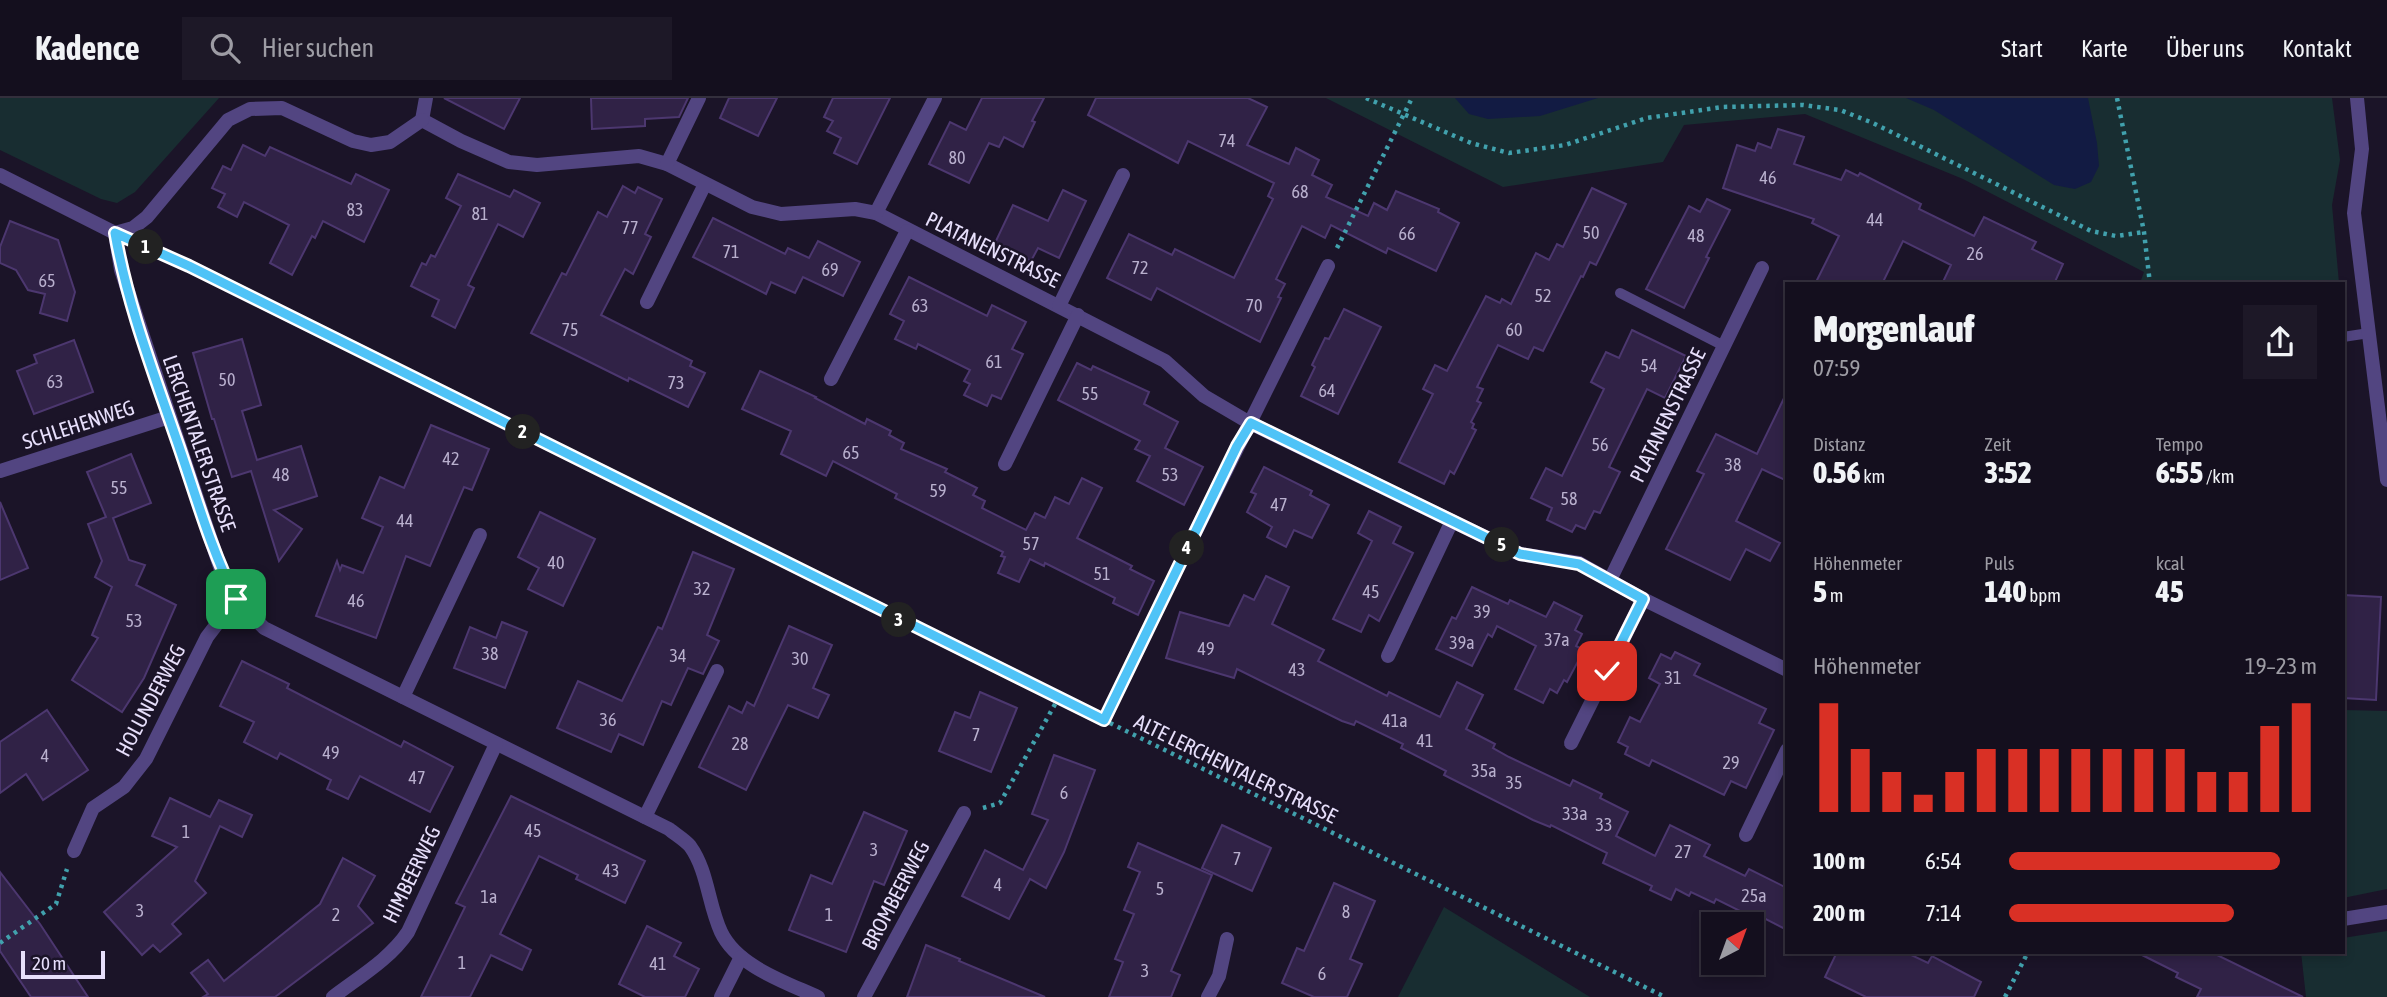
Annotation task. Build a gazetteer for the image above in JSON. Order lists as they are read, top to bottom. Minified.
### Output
{"streets":{"street":["PLATANENSTRASSE","SCHLEHENWEG","LERCHENTALER STRASSE","HOLUNDERWEG","HIMBEERWEG","BROMBEERWEG"],"path":["ALTE LERCHENTALER STRASSE"]},"crossings":[["SCHLEHENWEG","LERCHENTALER STRASSE"],["LERCHENTALER STRASSE","HOLUNDERWEG"],["LERCHENTALER STRASSE","ALTE LERCHENTALER STRASSE"],["LERCHENTALER STRASSE","HIMBEERWEG"]],"house_numbers":["74","80","46","68","83","81","44","77","50","66","48","71","26","72","69","65","52","63","70","75","60","61","54","50","63","73","64","55","56","65","42","38","48","53","55","59","58","47","44","57","40","51","32","45","46","39","53","37a","39a","49","38","34","30","43","31","36","41a","7","41","28","49","4","29","35a","47","35","6","33a","33","45","1","3","27","7","43","4","5","25a","1a","3","8","2","1","1","41","3","6"],"scale_bar":"20 m","north":"top right","page":{"header":"Kadence","search":"Hier suchen","nav":["Start","Karte","Über uns","Kontakt"],"pins":["1","2","5","4","3"],"heading":["Morgenlauf","07:59"],"stats":[["Distanz","0.56 km"],["Zeit","3:52"],["Tempo","6:55 /km"],["Höhenmeter","5 m"],["Puls","140 bpm"],["kcal","45"]],"chart":["Höhenmeter","19–23 m"],"list":[{"name":"100 m","note":"6:54"},{"name":"200 m","note":"7:14"}],"scale":"20 m"}}
